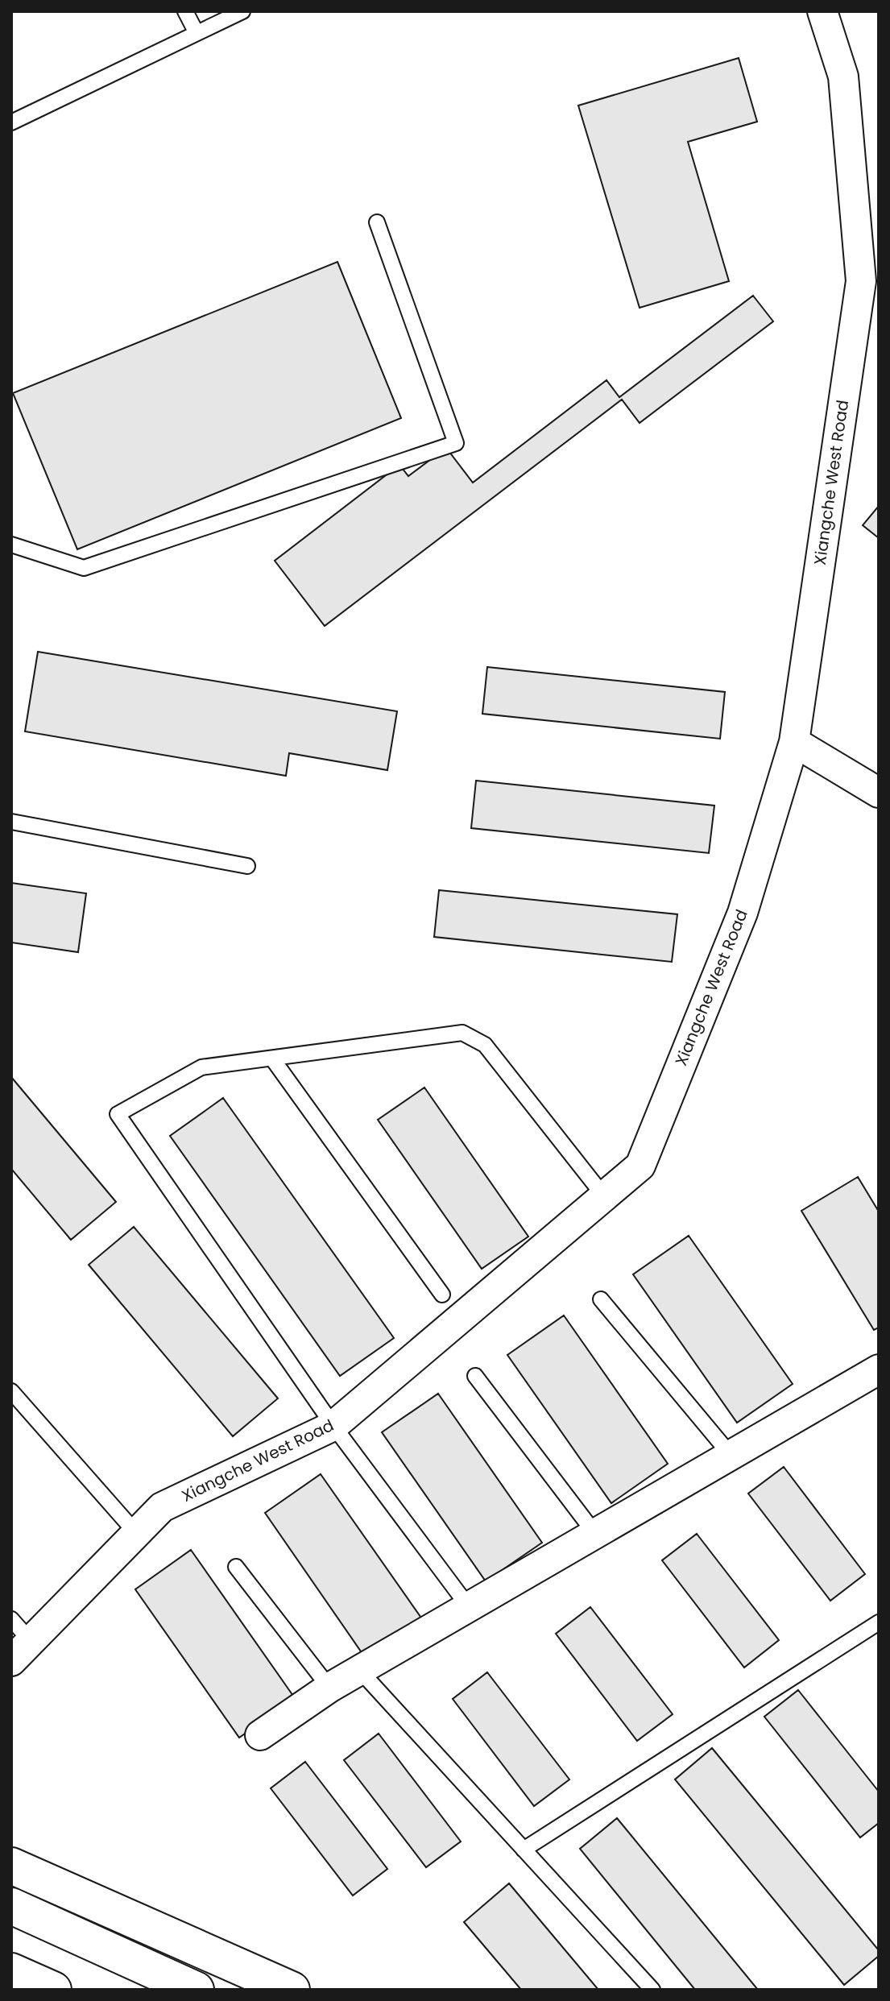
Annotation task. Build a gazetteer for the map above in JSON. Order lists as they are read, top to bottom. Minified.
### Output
{"streets":{"street":["Xiangche West Road"]}}
